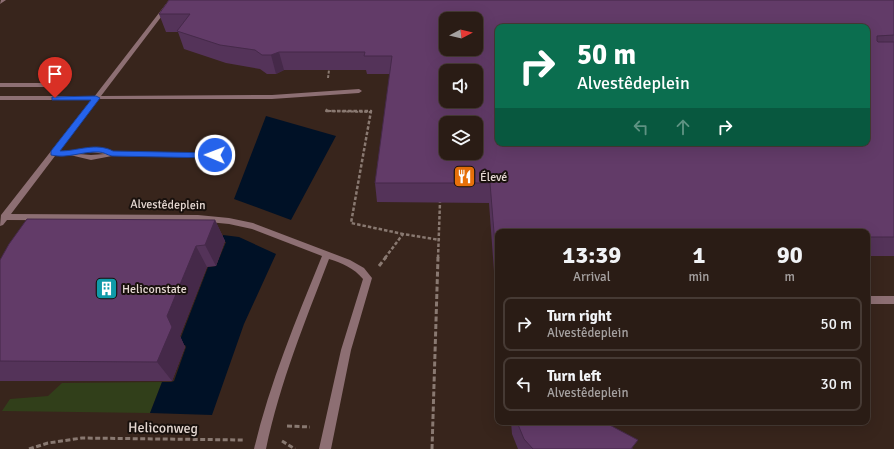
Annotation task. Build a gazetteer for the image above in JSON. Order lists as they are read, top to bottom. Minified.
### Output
{"streets":{"street":["Alvestêdeplein"],"path":["Heliconweg"]},"places":{"restaurant":["Élevé"],"building":["Heliconstate"]},"north":"right","page":{"turn":["50 m","Alvestêdeplein"],"eta":["13:39","Arrival","1","min","90","m"],"list":[{"name":"Turn right","note":"Alvestêdeplein","value":"50 m"},{"name":"Turn left","note":"Alvestêdeplein","value":"30 m"}]}}
